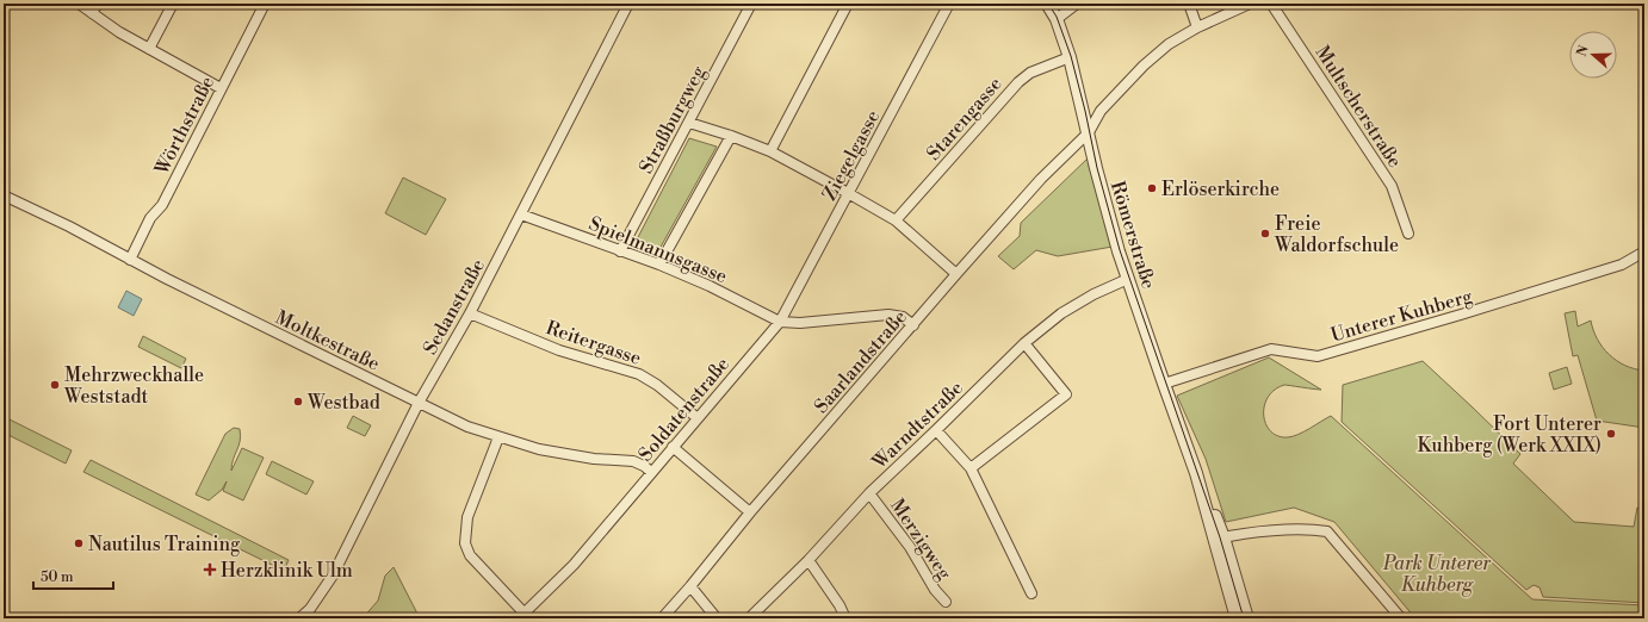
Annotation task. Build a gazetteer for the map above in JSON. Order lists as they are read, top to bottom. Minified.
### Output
{"streets":{"street":["Multscherstraße","Starengasse","Straßburgweg","Wörthstraße","Ziegelgasse","Römerstraße","Spielmannsgasse","Sedanstraße","Unterer Kuhberg","Moltkestraße","Reitergasse","Saarlandstraße","Soldatenstraße","Warndtstraße","Merzigweg"]},"crossings":[["Starengasse","Römerstraße"],["Straßburgweg","Spielmannsgasse"],["Wörthstraße","Moltkestraße"],["Ziegelgasse","Spielmannsgasse"],["Ziegelgasse","Soldatenstraße"],["Römerstraße","Unterer Kuhberg"],["Römerstraße","Saarlandstraße"],["Römerstraße","Warndtstraße"],["Spielmannsgasse","Sedanstraße"],["Spielmannsgasse","Soldatenstraße"],["Sedanstraße","Moltkestraße"],["Sedanstraße","Reitergasse"],["Moltkestraße","Soldatenstraße"],["Reitergasse","Soldatenstraße"],["Warndtstraße","Merzigweg"]],"parks":["Park Unterer Kuhberg"],"places":{"other":["Erlöserkirche","Freie Waldorfschule","Mehrzweckhalle Weststadt","Westbad","Fort Unterer Kuhberg (Werk XXIX)","Nautilus Training"],"health":["Herzklinik Ulm"]},"scale_bar":"50 m","north":"left"}
